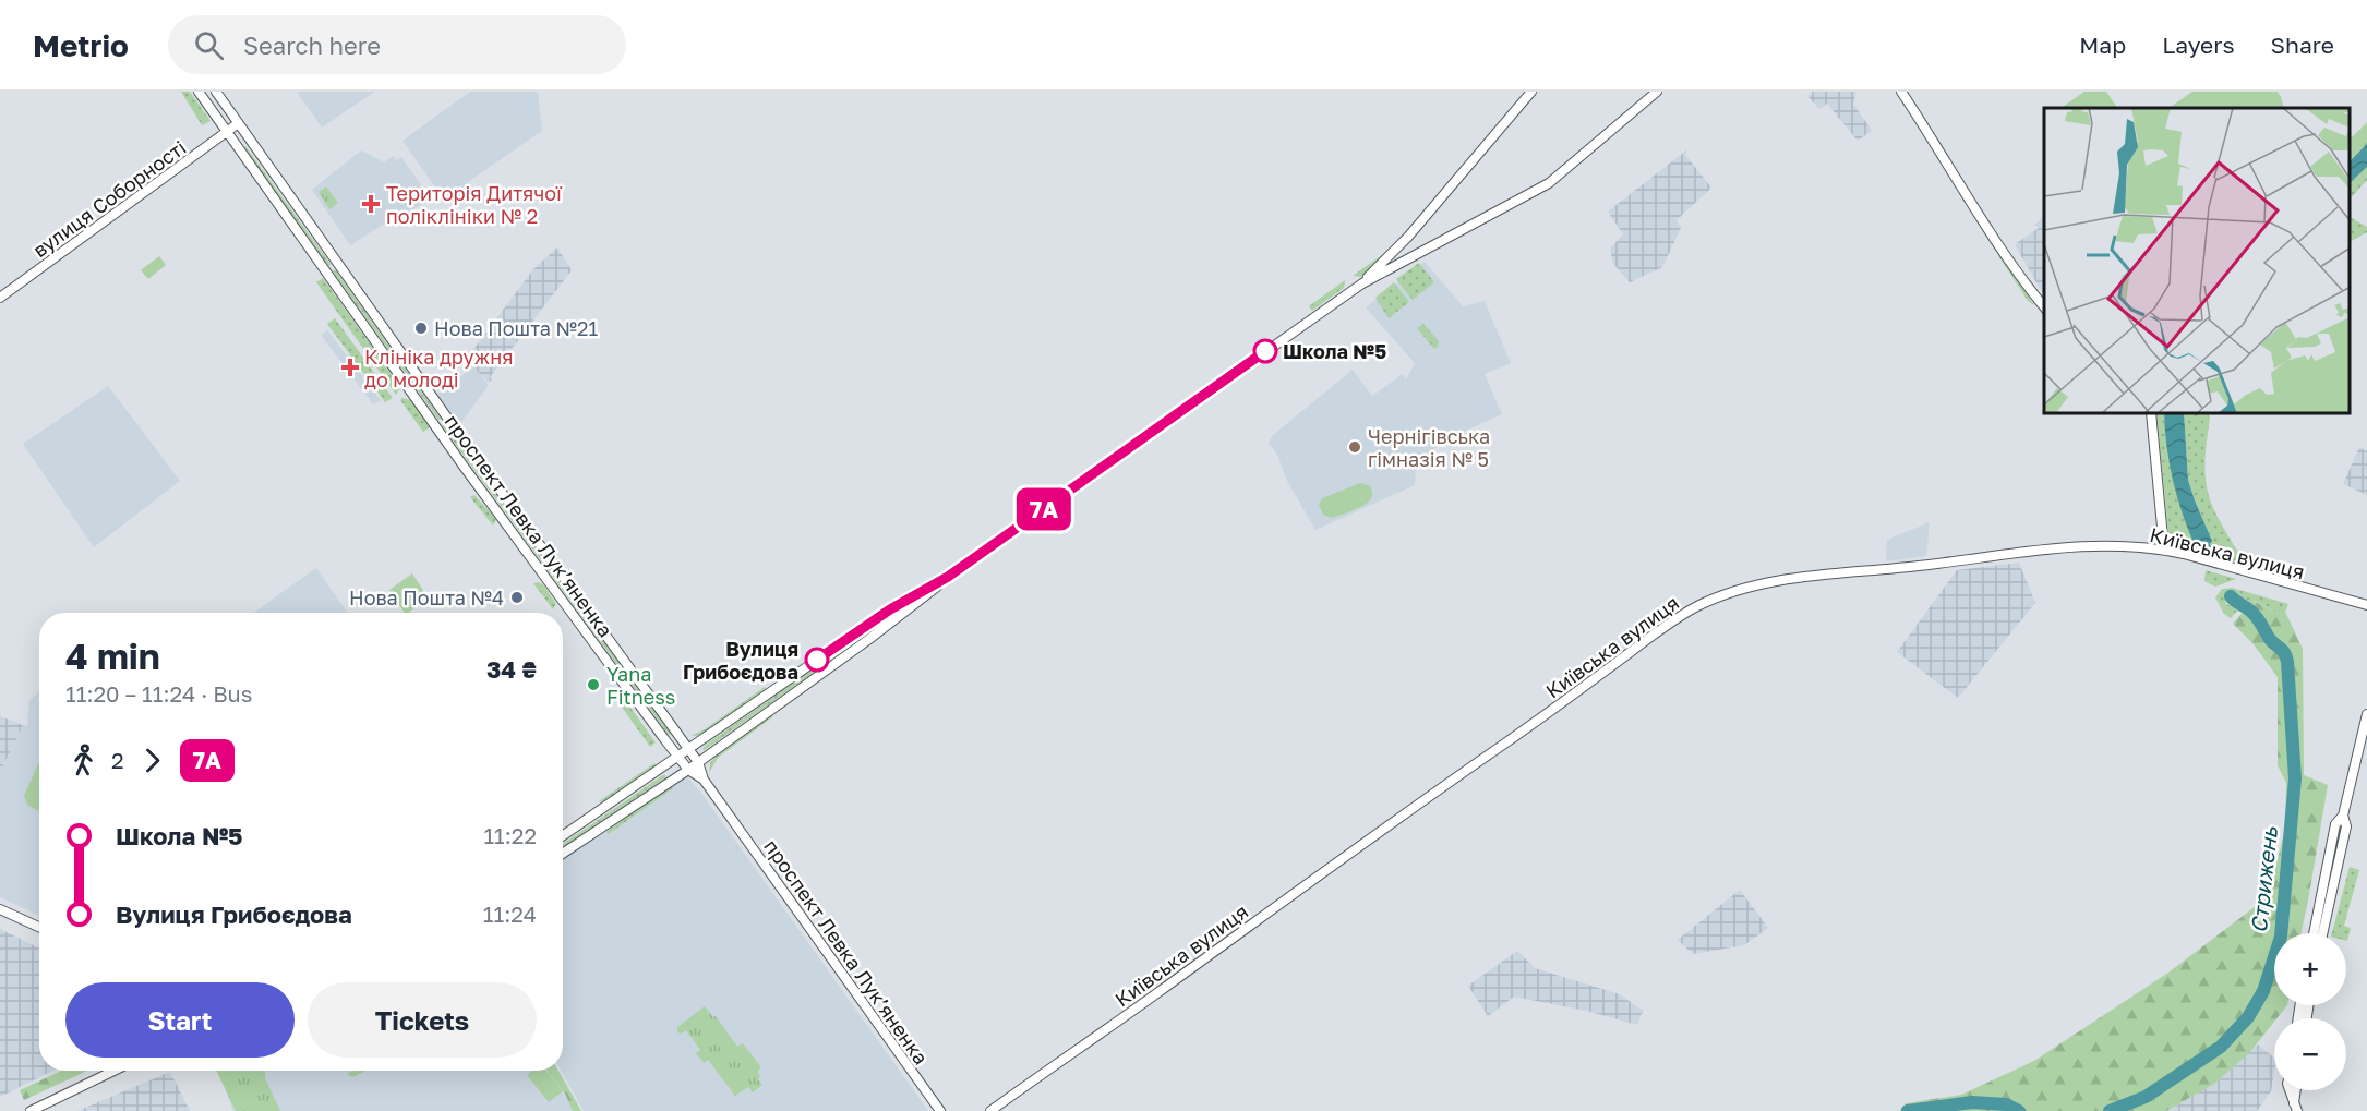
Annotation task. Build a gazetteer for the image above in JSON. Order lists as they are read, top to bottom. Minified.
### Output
{"streets":{"main road":["вулиця Соборності","проспект Левка Лукʼяненка","Київська вулиця"]},"crossings":[["вулиця Соборності","проспект Левка Лукʼяненка"]],"water":["Стрижень"],"places":{"health":["Територія Дитячої поліклініки № 2","Клініка дружня до молоді"],"other":["Нова Пошта №21","Школа №5","Чернігівська гімназія № 5","Нова Пошта №4","Вулиця Грибоєдова","Yana Fitness"]},"lines":["bus line 7А"],"page":{"header":"Metrio","search":"Search here","nav":["Map","Layers","Share"],"on_map":"7А","heading":["4 min","11:20 – 11:24 · Bus","34 ₴"],"legs":["2","7А"],"list":[{"name":"Школа №5","value":"11:22"},{"name":"Вулиця Грибоєдова","value":"11:24"}],"map_buttons":["+","−"],"buttons":["Start","Tickets"]}}
